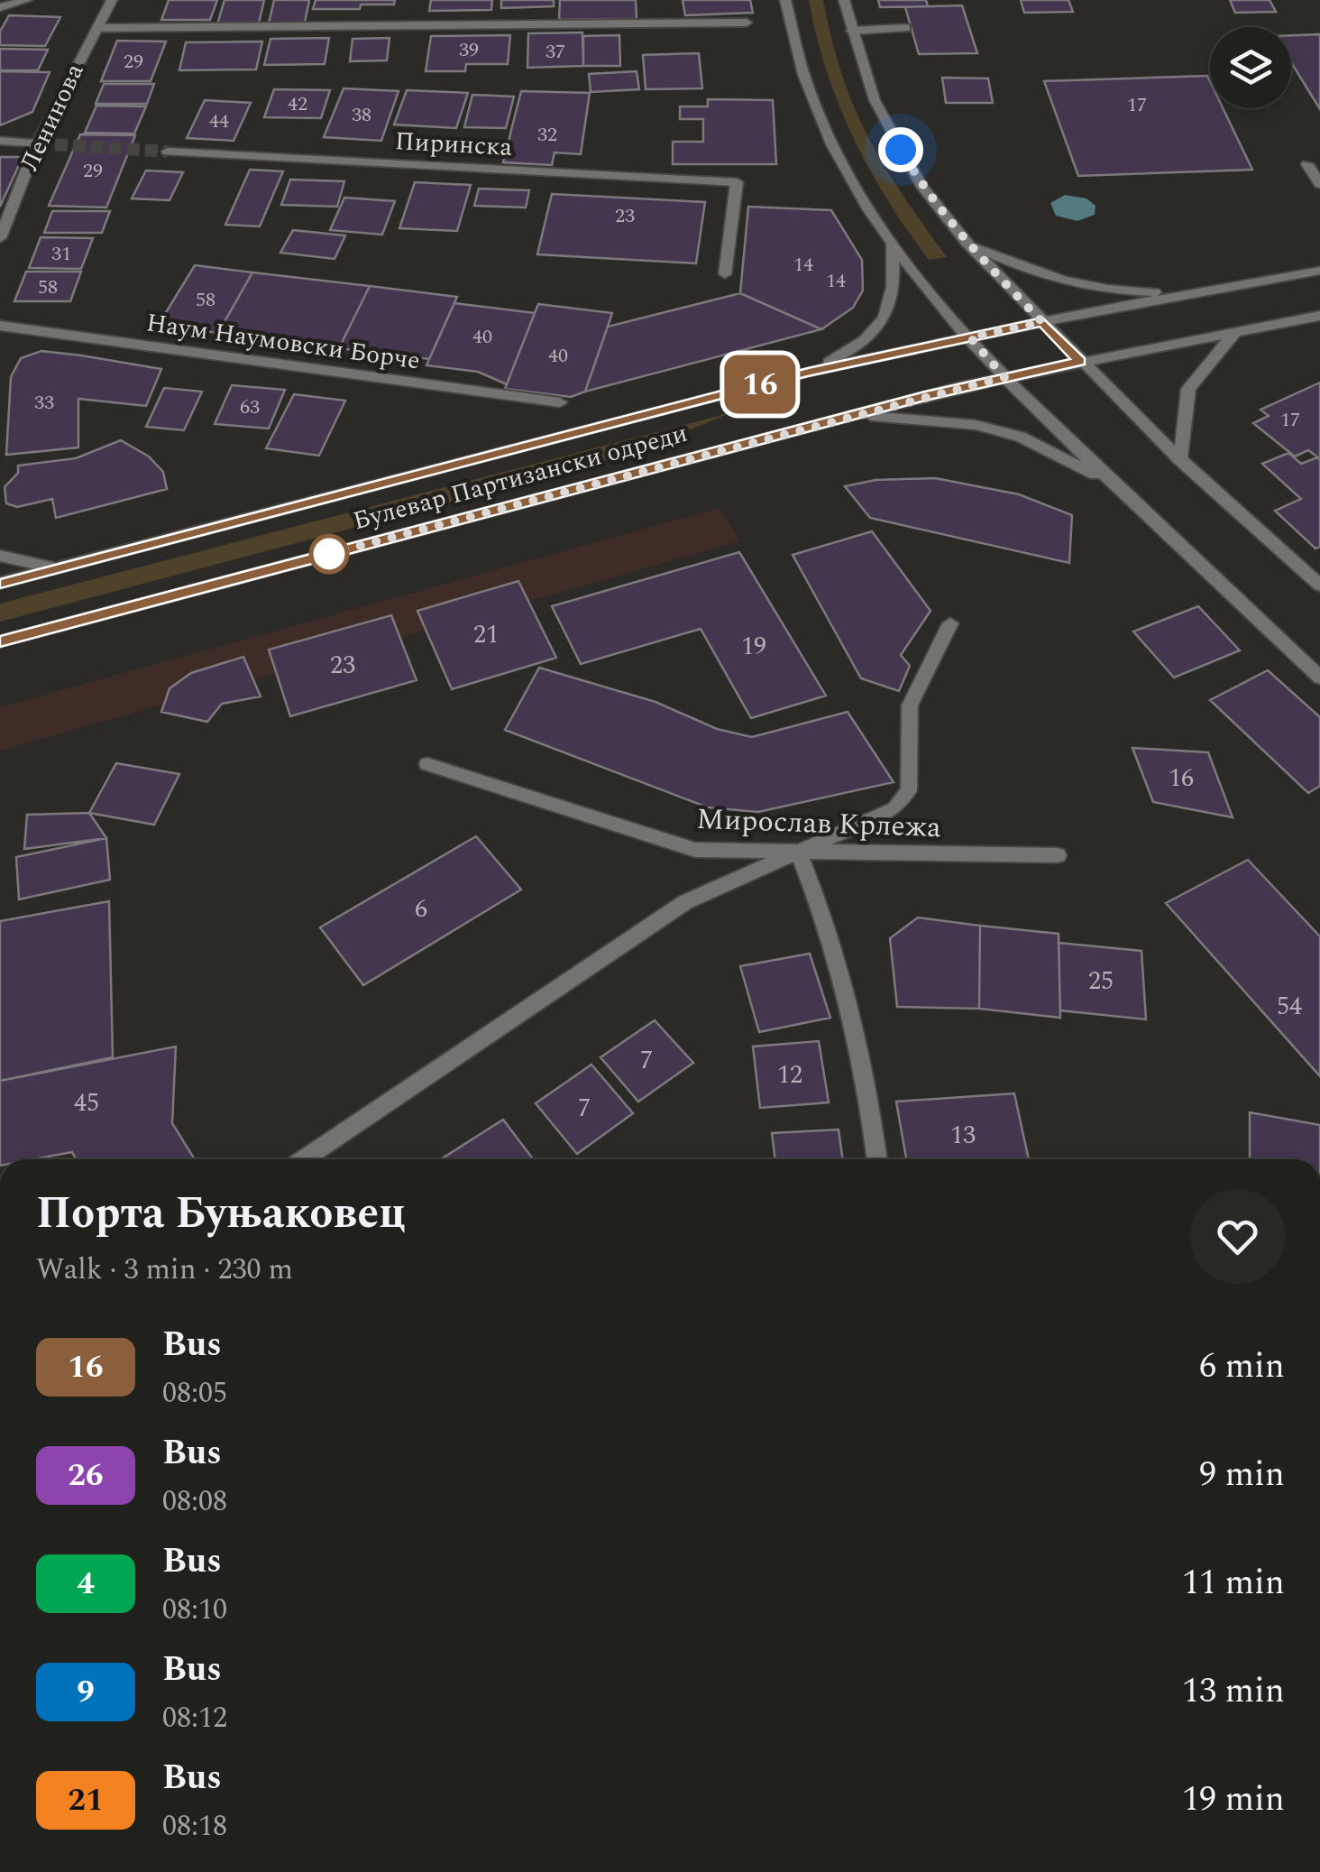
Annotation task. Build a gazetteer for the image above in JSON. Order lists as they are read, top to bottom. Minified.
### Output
{"streets":{"street":["Ленинова","Пиринска","Наум Наумовски Борче","Булевар Партизански одреди","Мирослав Крлежа"]},"lines":["bus line 16"],"house_numbers":["39","37","29","42","17","38","44","32","29","23","31","14","14","58","58","40","40","33","63","17","21","19","23","16","6","25","54","7","12","45","7","13"],"page":{"on_map":"16","heading":["Порта Буњаковец","Walk · 3 min · 230 m"],"list":[{"mark":"16","name":"Bus","note":"08:05","value":"6 min"},{"mark":"26","name":"Bus","note":"08:08","value":"9 min"},{"mark":"4","name":"Bus","note":"08:10","value":"11 min"},{"mark":"9","name":"Bus","note":"08:12","value":"13 min"},{"mark":"21","name":"Bus","note":"08:18","value":"19 min"}]}}
